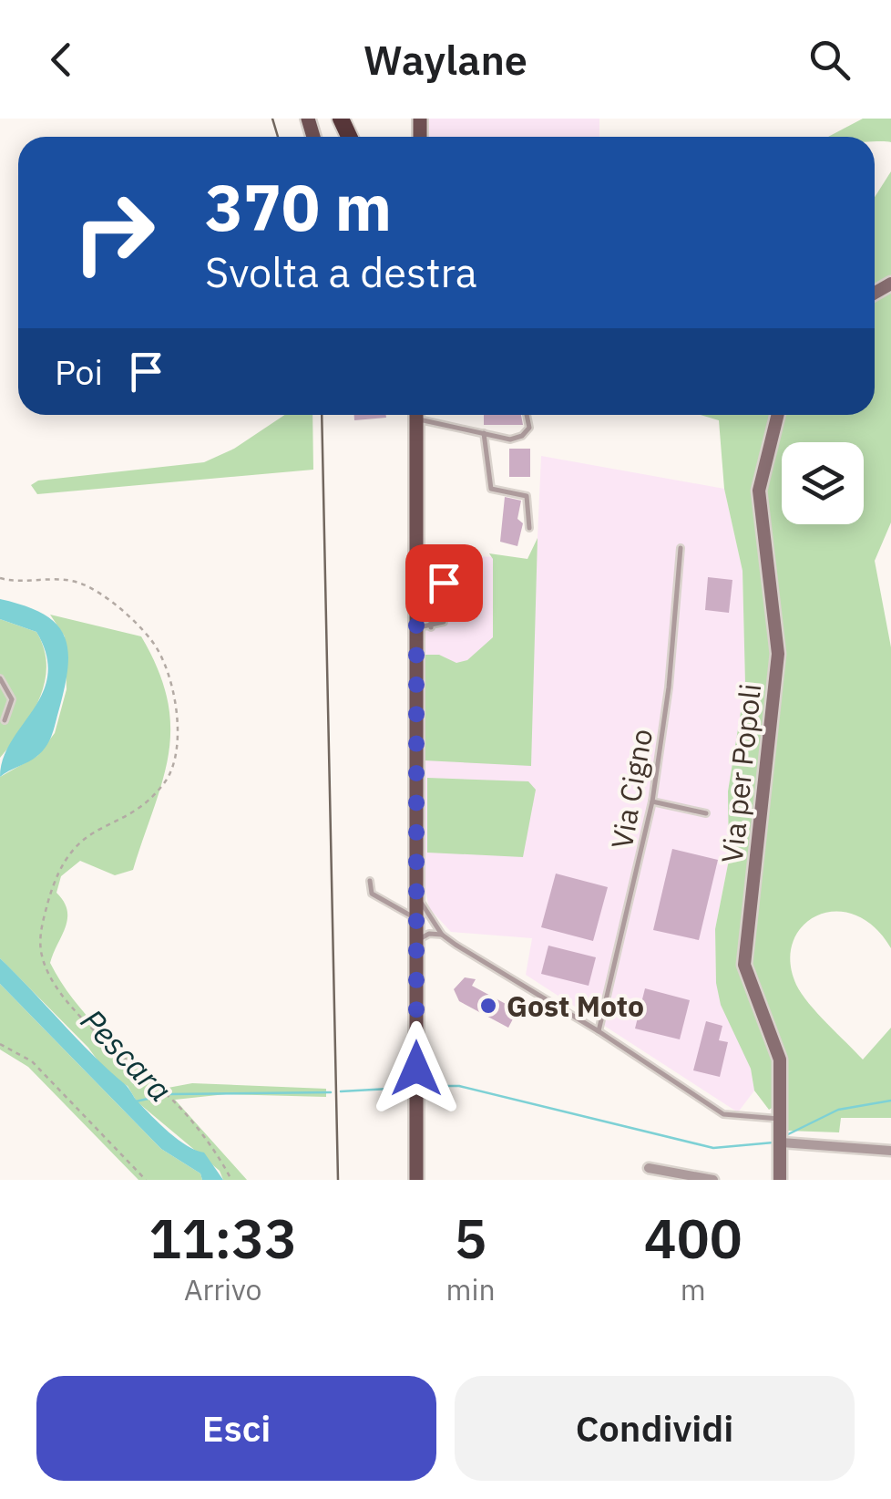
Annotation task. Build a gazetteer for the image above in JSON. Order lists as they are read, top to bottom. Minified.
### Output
{"streets":{"main road":["Via per Popoli"],"lane":["Via Cigno"]},"water":["Pescara"],"places":["Gost Moto"],"page":{"header":"Waylane","turn":["370 m","Svolta a destra"],"then":"Poi","eta":["11:33","Arrivo","5","min","400","m"],"buttons":["Esci","Condividi"]}}
